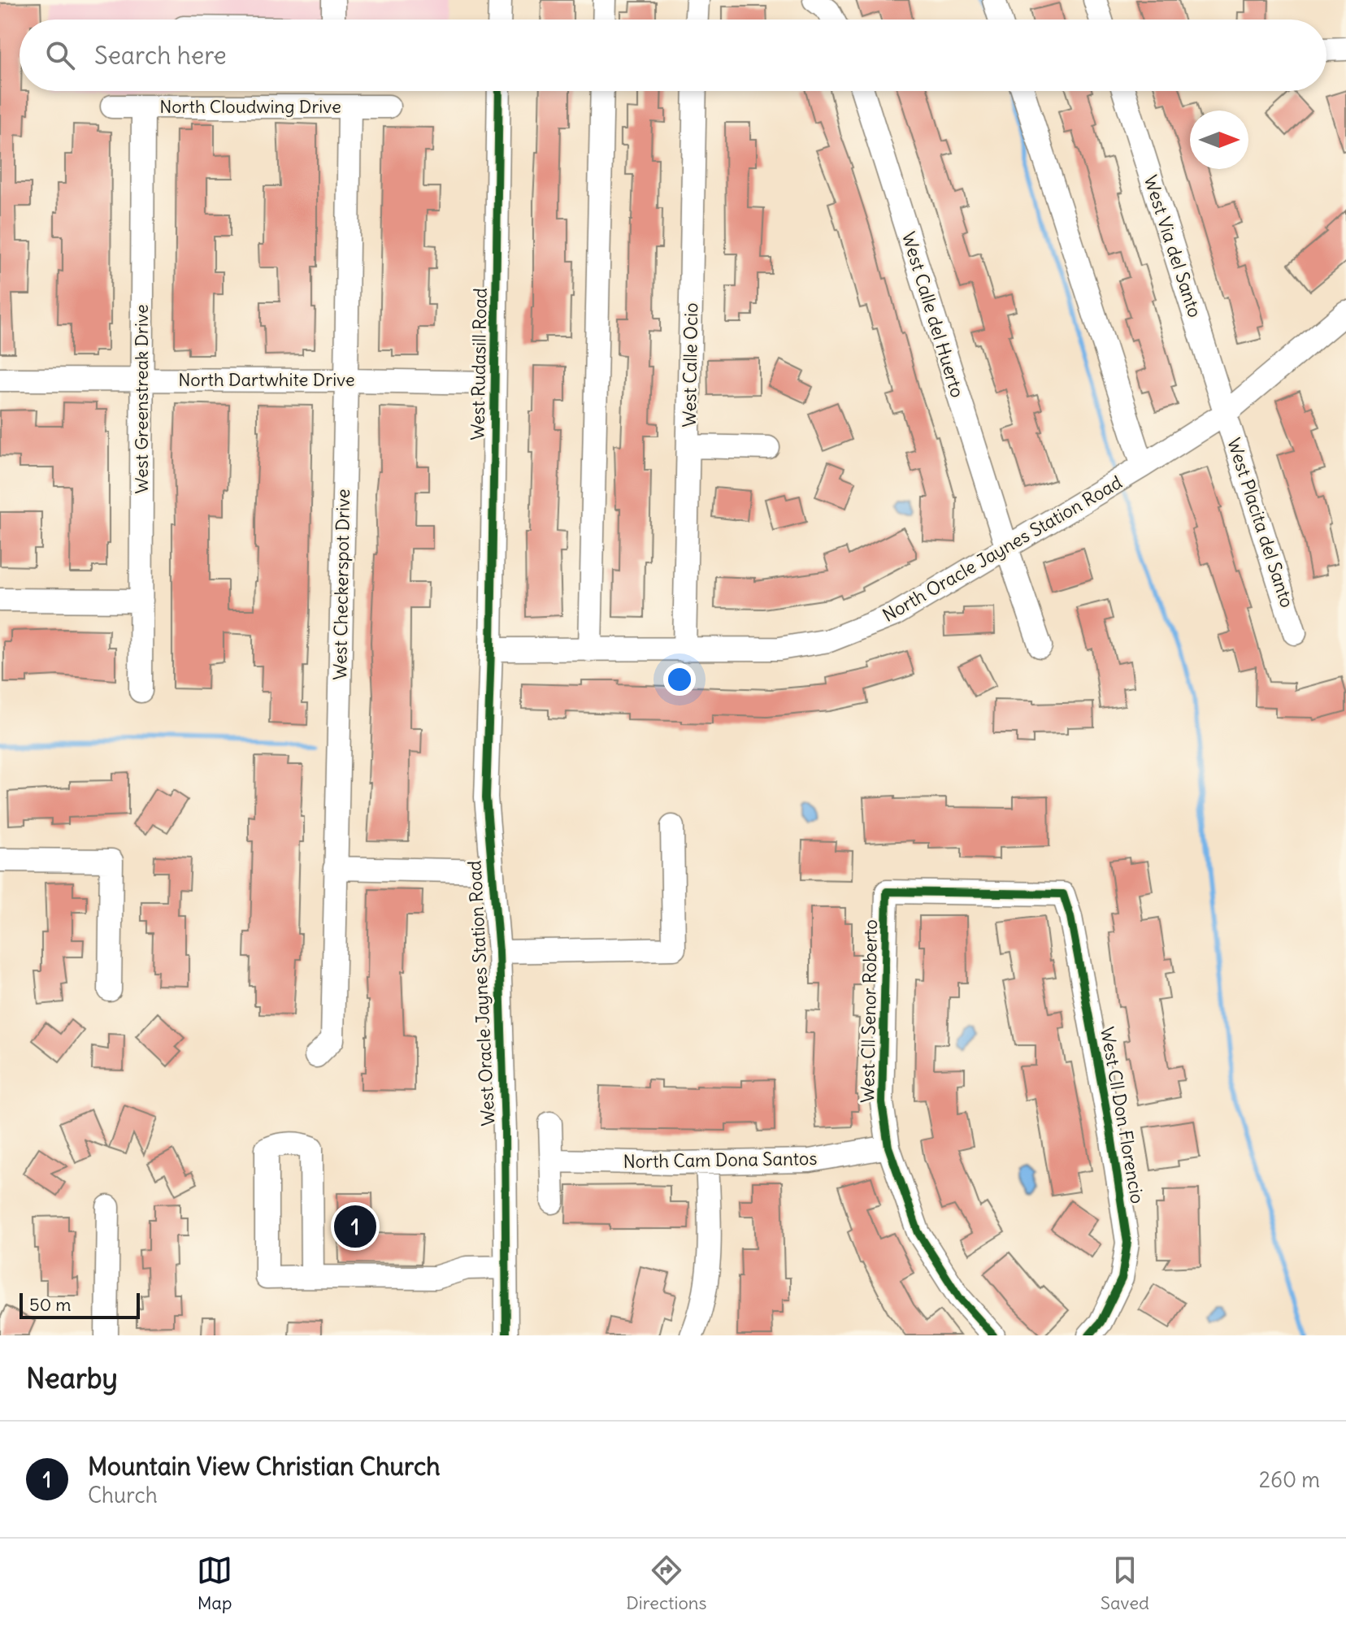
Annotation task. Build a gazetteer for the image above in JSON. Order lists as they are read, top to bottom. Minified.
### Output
{"streets":{"street":["North Cloudwing Drive","West Via del Santo","West Calle del Huerto","West Rudasill Road","West Calle Ocio","North Dartwhite Drive","West Greenstreak Drive","West Placita del Santo","North Oracle Jaynes Station Road","West Checkerspot Drive","West Oracle Jaynes Station Road","West Cll Senor Roberto","West Cll Don Florencio","North Cam Dona Santos"]},"crossings":[["North Cloudwing Drive","West Greenstreak Drive"],["North Cloudwing Drive","West Checkerspot Drive"],["West Via del Santo","West Placita del Santo"],["West Via del Santo","North Oracle Jaynes Station Road"],["West Calle del Huerto","North Oracle Jaynes Station Road"],["West Rudasill Road","North Dartwhite Drive"],["West Rudasill Road","North Oracle Jaynes Station Road"],["West Rudasill Road","West Oracle Jaynes Station Road"],["West Calle Ocio","North Oracle Jaynes Station Road"],["North Dartwhite Drive","West Greenstreak Drive"],["North Dartwhite Drive","West Checkerspot Drive"],["West Placita del Santo","North Oracle Jaynes Station Road"],["North Oracle Jaynes Station Road","West Oracle Jaynes Station Road"],["West Cll Senor Roberto","West Cll Don Florencio"],["West Cll Senor Roberto","North Cam Dona Santos"]],"scale_bar":"50 m","north":"right","page":{"search":"Search here","pins":"1","scale":"50 m","heading":"Nearby","list":[{"mark":"1","name":"Mountain View Christian Church","note":"Church","value":"260 m"}],"nav":["Map","Directions","Saved"]}}
